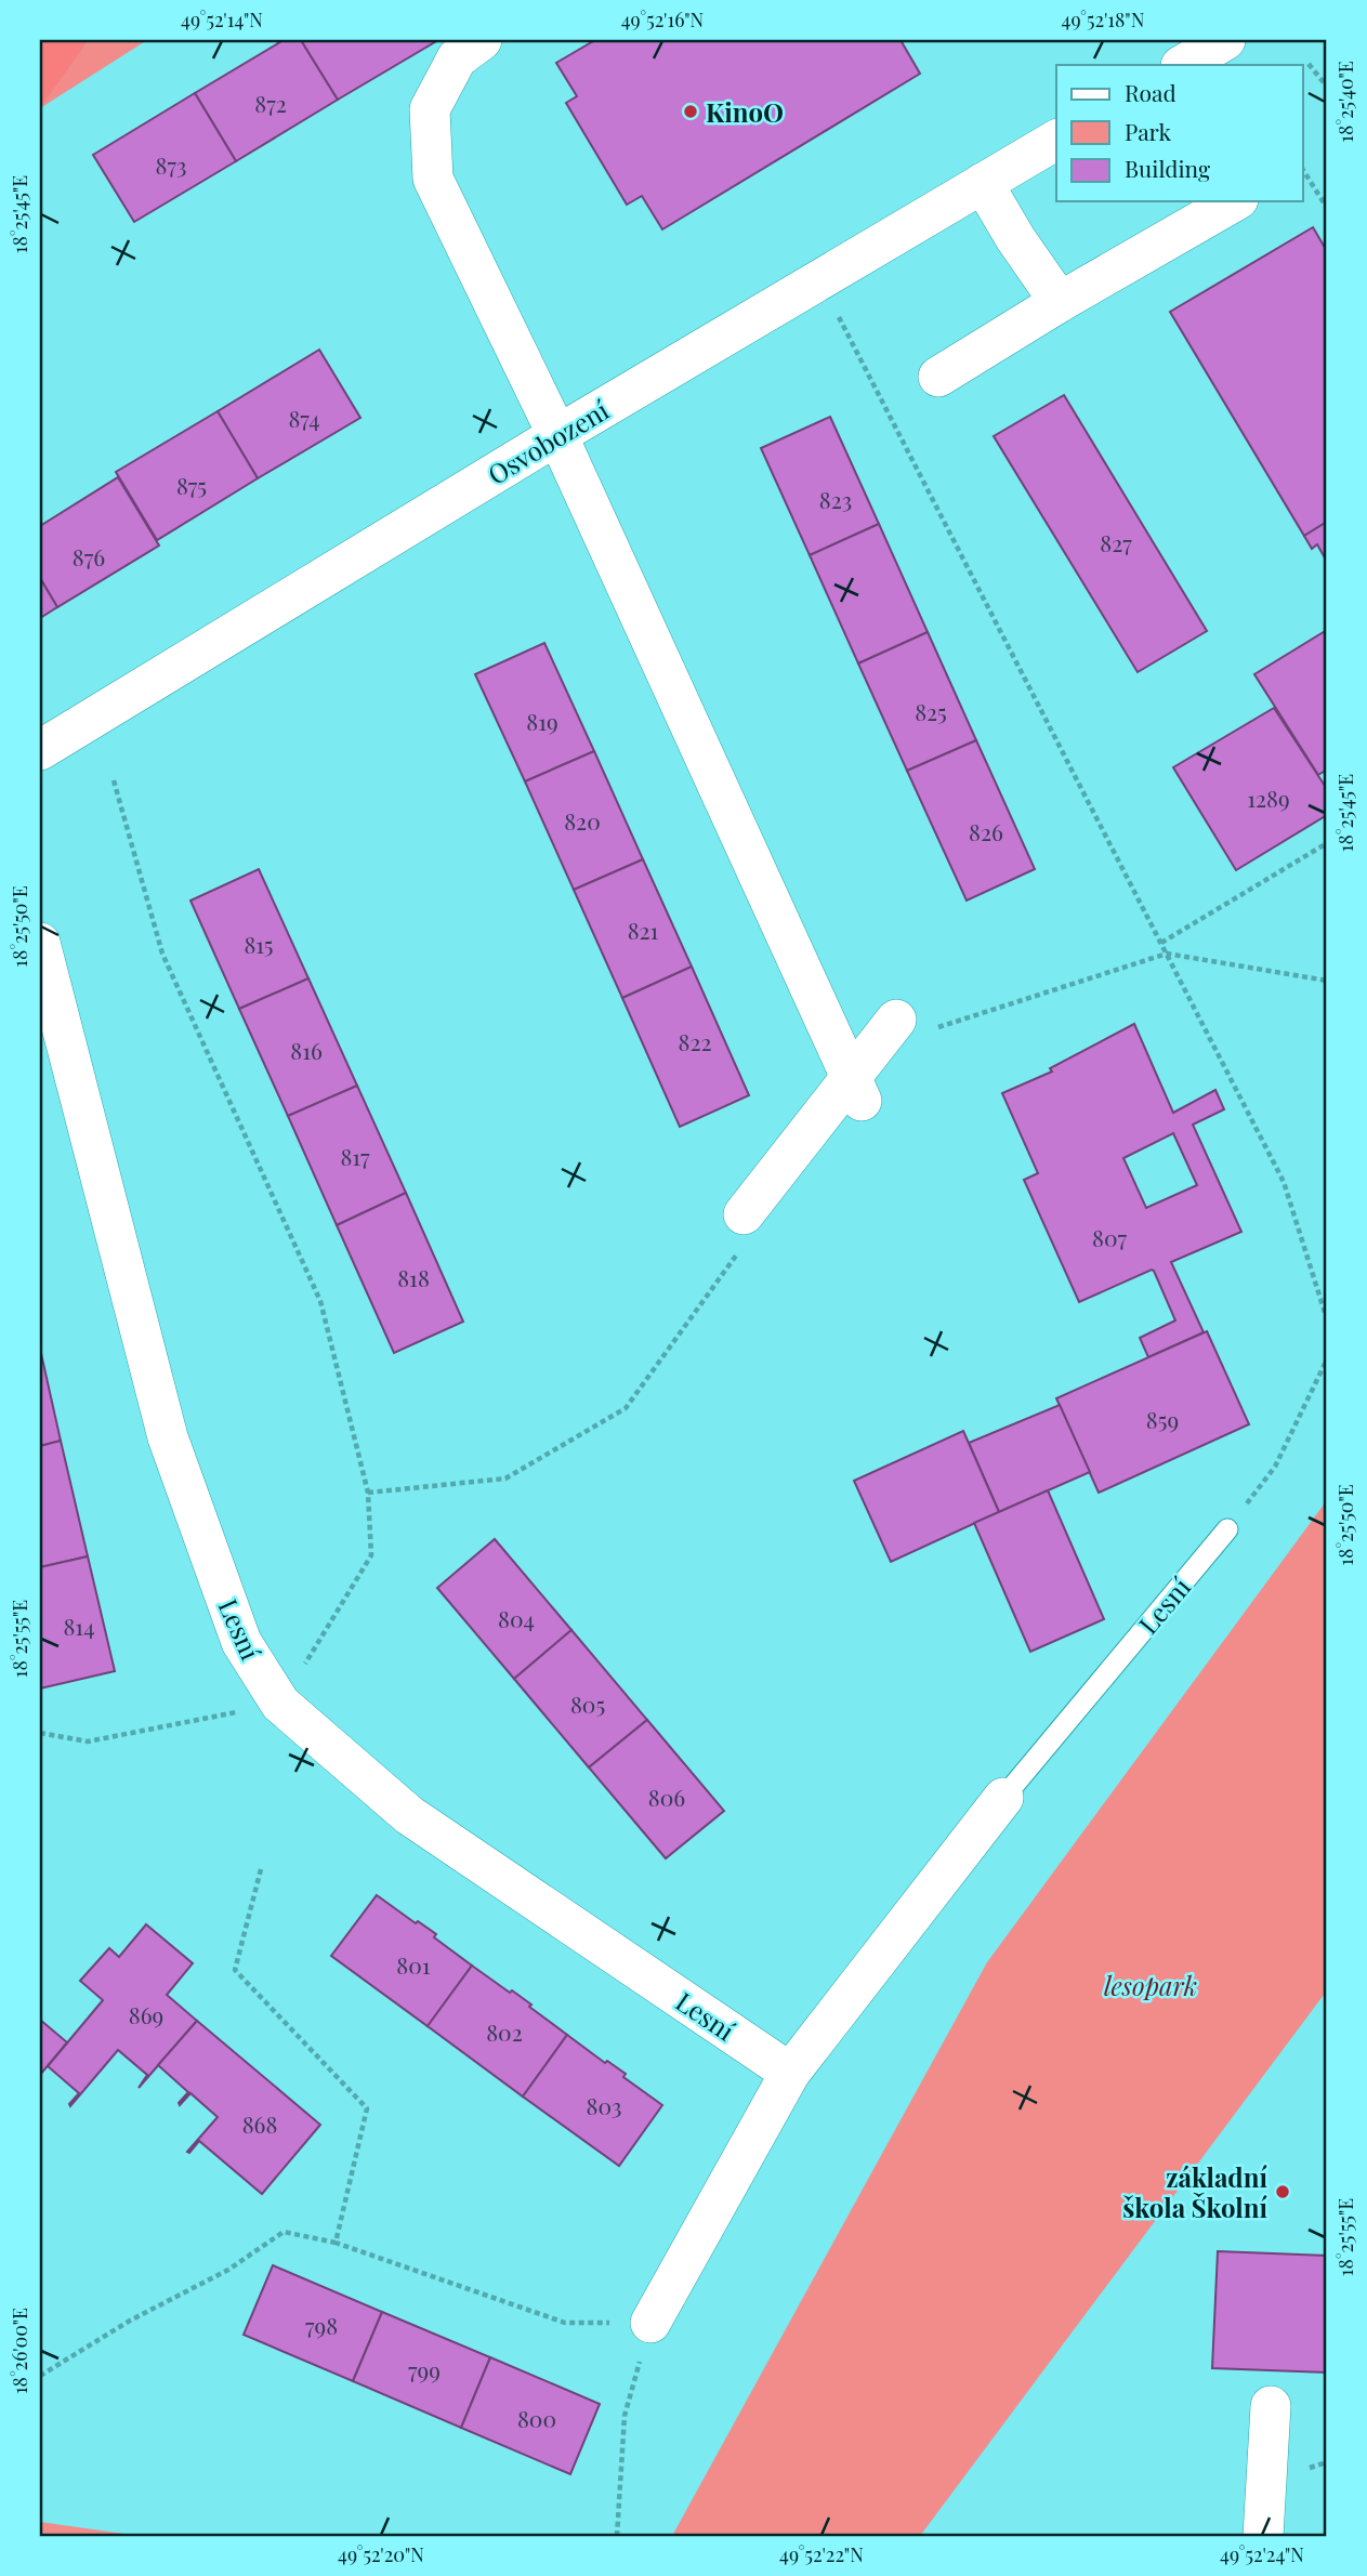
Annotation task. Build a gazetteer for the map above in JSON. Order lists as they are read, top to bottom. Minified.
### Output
{"streets":{"street":["Osvobození","Lesní"]},"parks":["lesopark"],"places":["KinoO","základní škola Školní"],"house_numbers":["872","873","874","875","823","827","876","825","819","1289","820","826","821","815","822","816","817","807","818","859","804","814","805","806","801","869","802","803","868","798","799","800"],"legend":["Road","Park","Building"],"coordinates":["49°52'14\"N","49°52'16\"N","49°52'18\"N","18°25'40\"E","18°25'45\"E","18°25'50\"E","18°25'55\"E","18°26'00\"E","49°52'20\"N","49°52'22\"N","49°52'24\"N"]}
